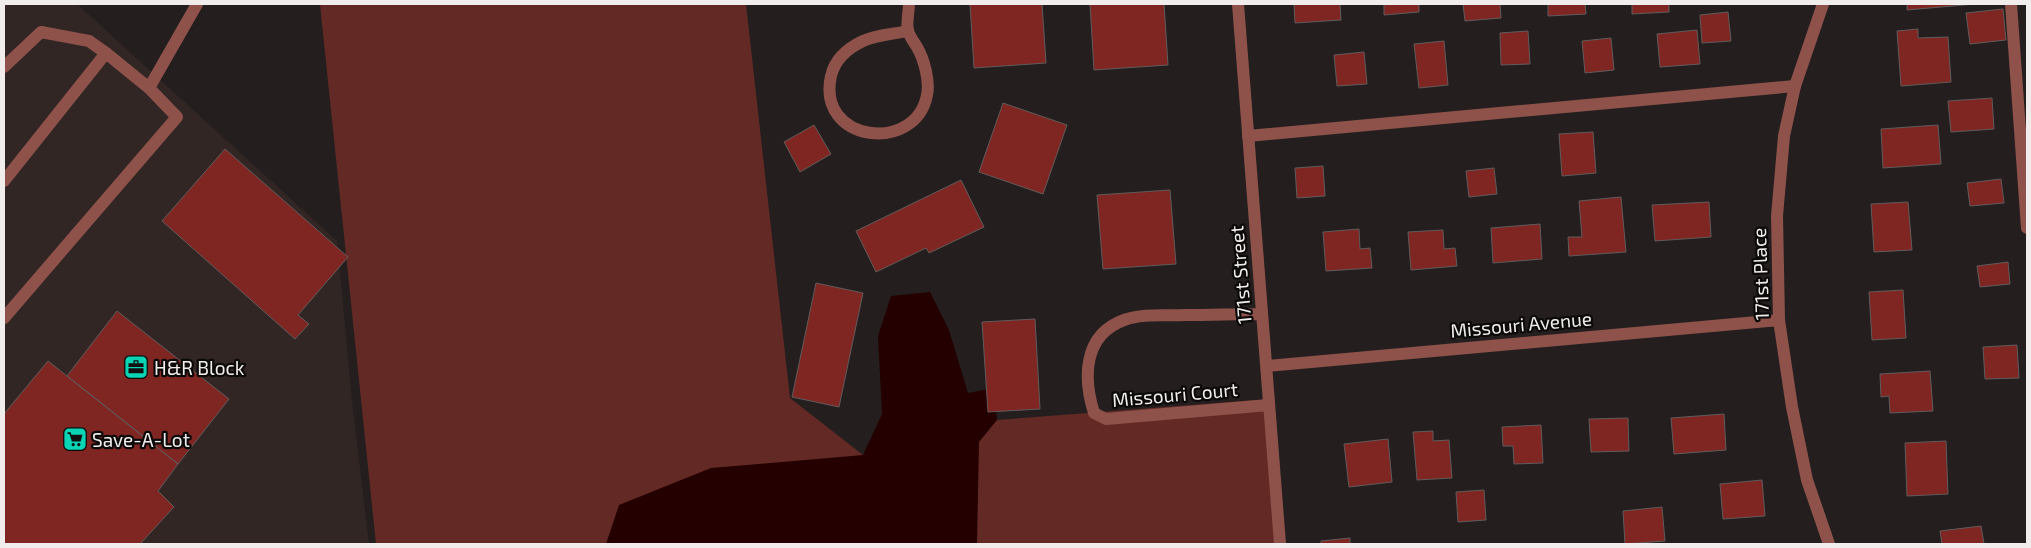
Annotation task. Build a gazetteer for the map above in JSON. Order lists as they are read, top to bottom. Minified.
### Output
{"streets":{"street":["171st Place","171st Street","Missouri Avenue","Missouri Court"]},"crossings":[["171st Place","Missouri Avenue"],["171st Street","Missouri Avenue"],["171st Street","Missouri Court"]],"places":{"office":["H&R Block"],"supermarket":["Save-A-Lot"]}}
